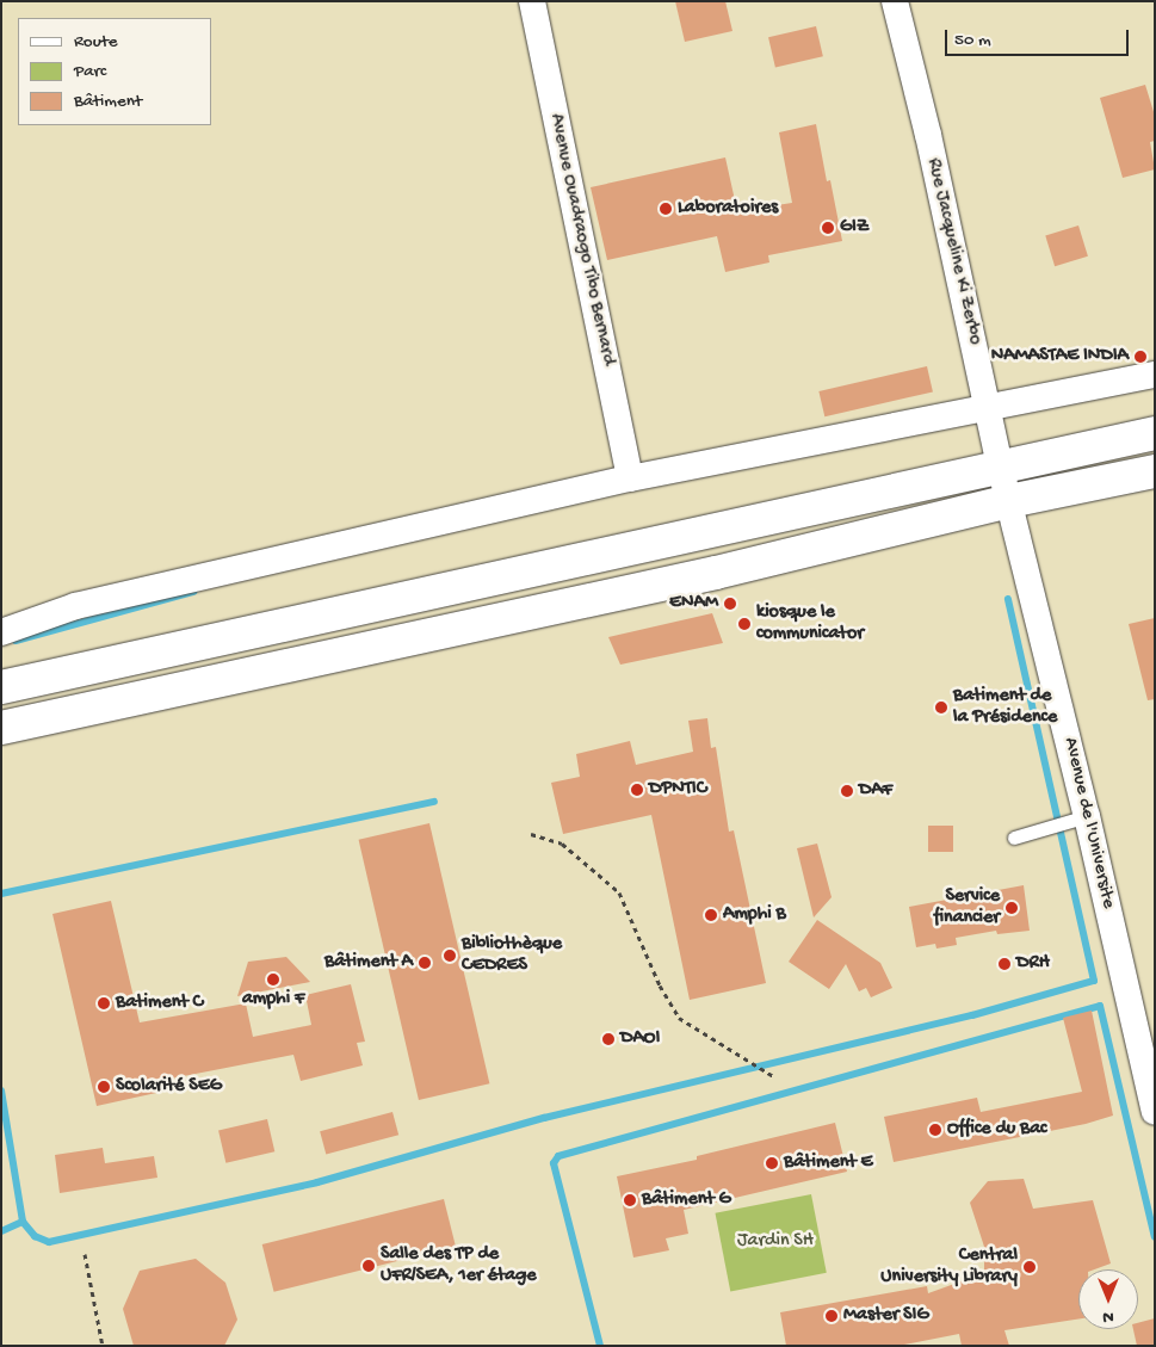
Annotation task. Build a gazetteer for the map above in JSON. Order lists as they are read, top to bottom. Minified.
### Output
{"streets":{"street":["Avenue Ouadraogo Tibo Bernard","Rue Jacqueline Ki Zerbo","Avenue de l'Universite"]},"crossings":[["Rue Jacqueline Ki Zerbo","Avenue de l'Universite"]],"parks":["Jardin SH"],"places":["Laboratoires","GIZ","NAMASTAE INDIA","ENAM","kiosque le communicator","Batiment de la Présidence","DPNTIC","DAF","Service financier","Amphi B","Bibliothèque CEDRES","Bâtiment A","DRH","amphi F","Batiment C","DAOI","Scolarité SEG","Office du Bac","Bâtiment E","Bâtiment G","Salle des TP de UFR/SEA, 1er étage","Central University Library","Master SIG"],"legend":["Route","Parc","Bâtiment"],"scale_bar":"50 m","north":"bottom"}
